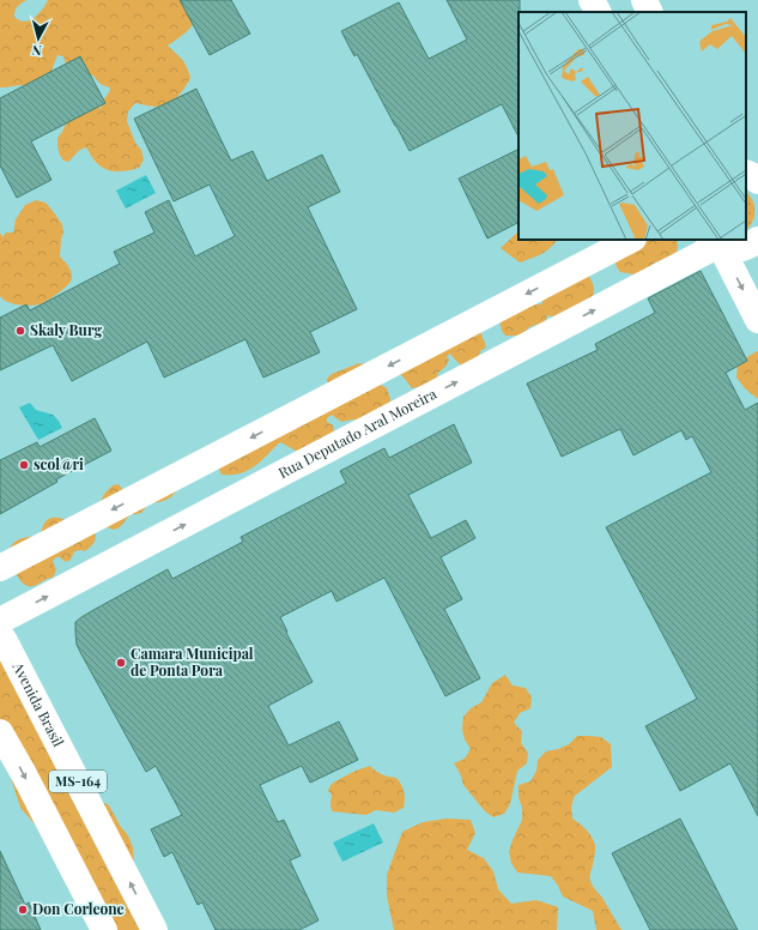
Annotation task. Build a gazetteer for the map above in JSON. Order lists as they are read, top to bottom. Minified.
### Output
{"streets":{"main road":["Rua Deputado Aral Moreira","Avenida Brasil","MS-164"]},"places":["Skaly Burg","scol@ri","Camara Municipal de Ponta Pora","Don Corleone"],"north":"bottom"}
